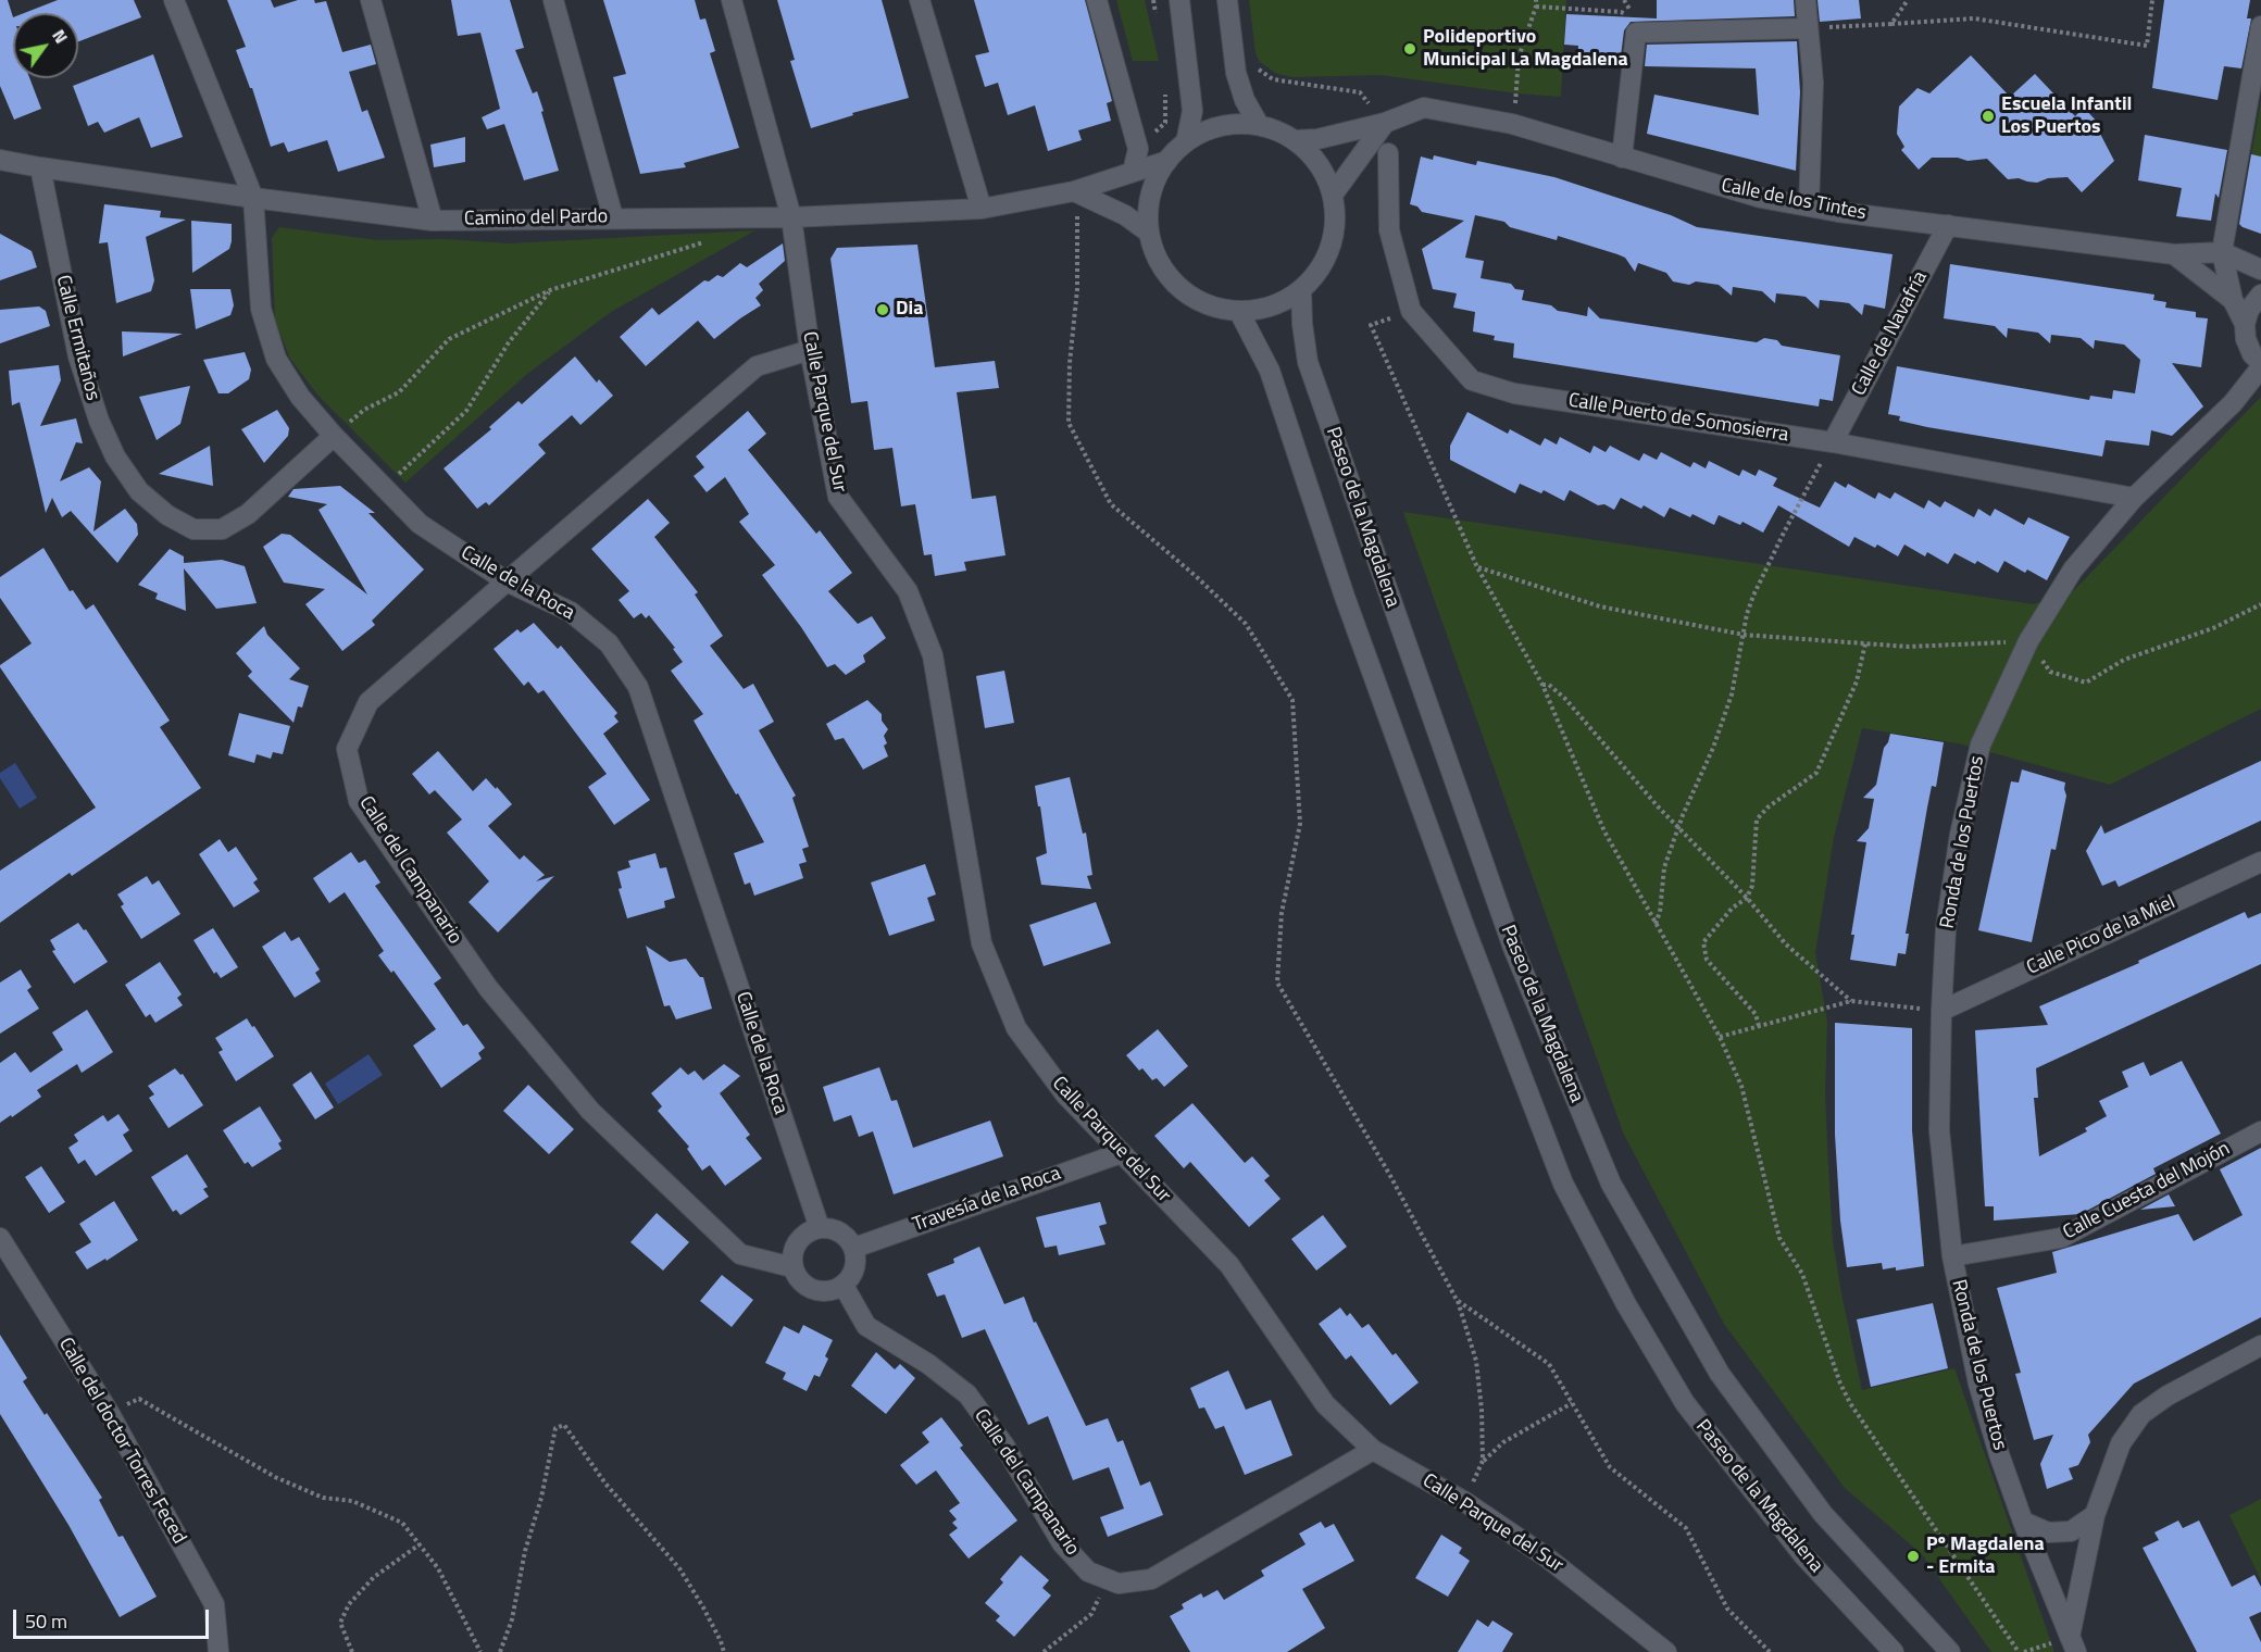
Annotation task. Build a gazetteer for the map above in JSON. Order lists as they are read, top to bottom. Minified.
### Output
{"streets":{"street":["Calle de los Tintes","Camino del Pardo","Calle de Navafría","Calle Ermitaños","Calle Parque del Sur","Calle Puerto de Somosierra","Paseo de la Magdalena","Calle de la Roca","Ronda de los Puertos","Calle del Campanario","Calle Pico de la Miel","Calle Cuesta del Mojón","Travesía de la Roca","Calle del doctor Torres Feced"]},"crossings":[["Calle de los Tintes","Camino del Pardo"],["Calle de los Tintes","Calle de Navafría"],["Calle de los Tintes","Paseo de la Magdalena"],["Camino del Pardo","Calle Ermitaños"],["Camino del Pardo","Calle Parque del Sur"],["Camino del Pardo","Paseo de la Magdalena"],["Camino del Pardo","Calle de la Roca"],["Calle de Navafría","Calle Puerto de Somosierra"],["Calle Ermitaños","Calle de la Roca"],["Calle Parque del Sur","Calle del Campanario"],["Calle Parque del Sur","Travesía de la Roca"],["Calle Puerto de Somosierra","Ronda de los Puertos"],["Calle de la Roca","Calle del Campanario"],["Calle de la Roca","Travesía de la Roca"],["Ronda de los Puertos","Calle Pico de la Miel"],["Ronda de los Puertos","Calle Cuesta del Mojón"],["Calle del Campanario","Travesía de la Roca"]],"places":["Polideportivo Municipal La Magdalena","Escuela Infantil Los Puertos","Dia","Pº Magdalena - Ermita"],"scale_bar":"50 m","north":"top right"}
